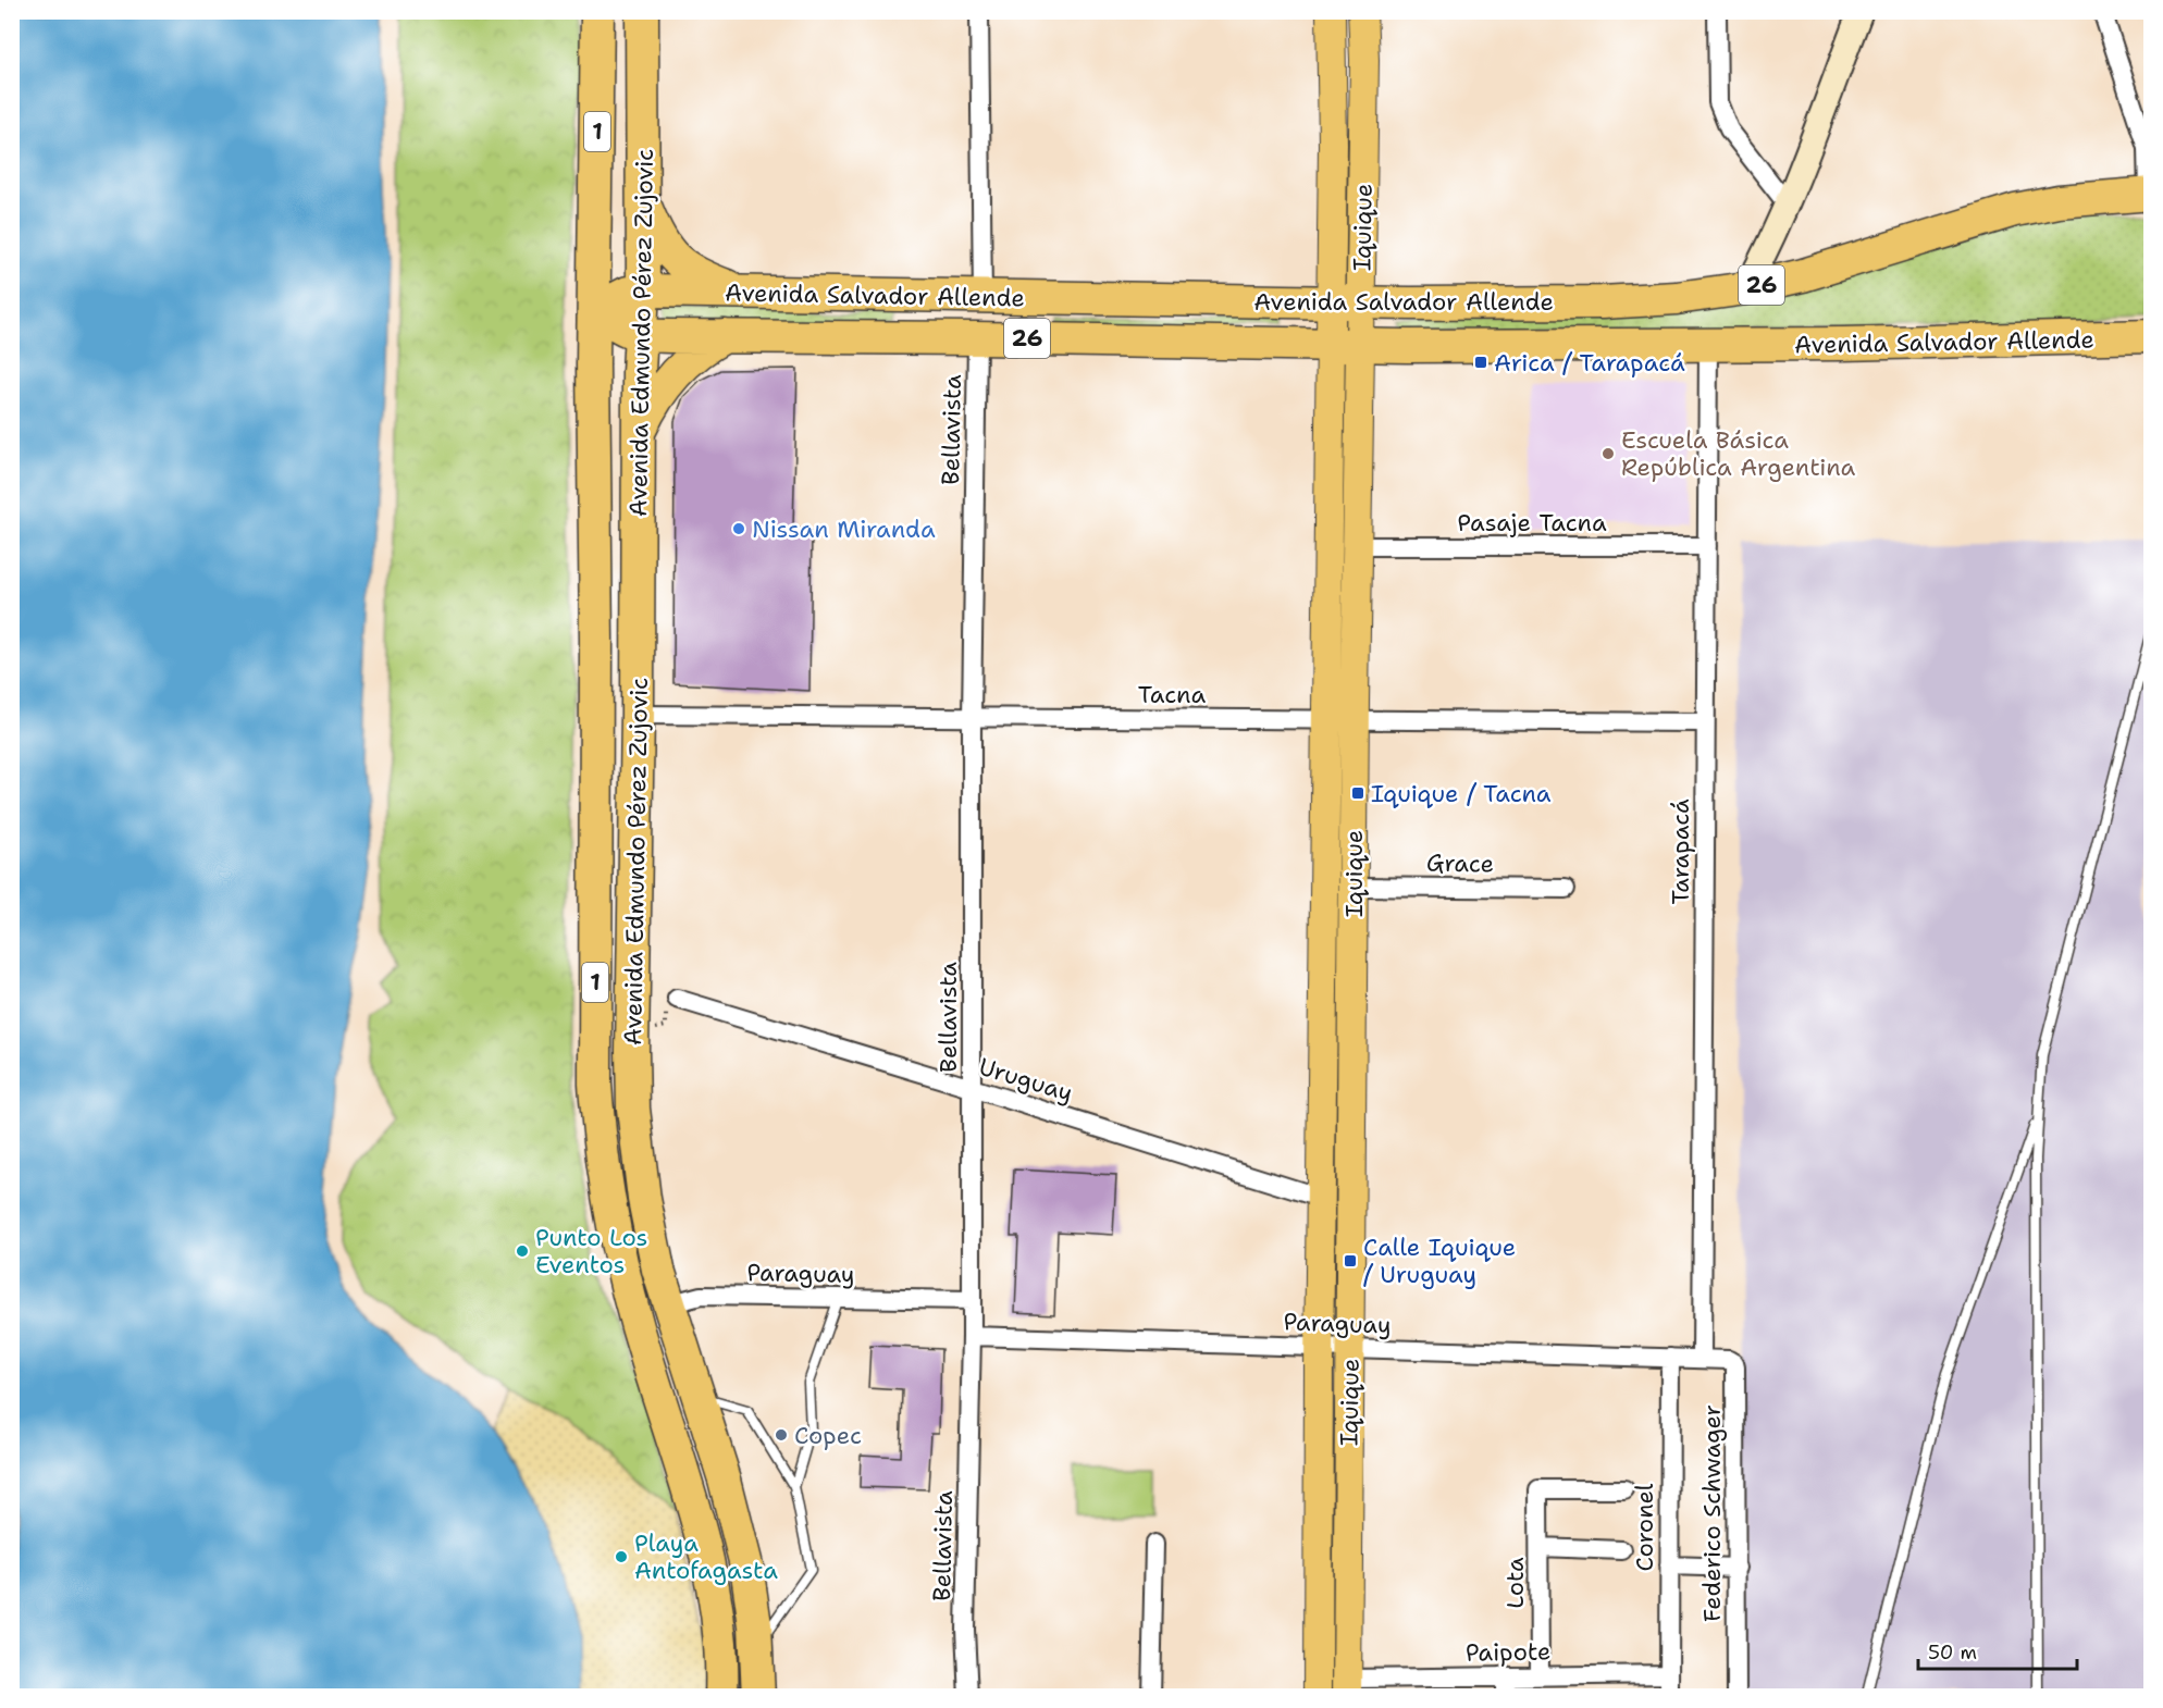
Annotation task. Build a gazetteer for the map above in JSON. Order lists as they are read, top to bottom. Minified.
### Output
{"streets":{"highway":["1","26","Avenida Salvador Allende","Avenida Edmundo Pérez Zujovic"],"main road":["Iquique"],"street":["Bellavista","Pasaje Tacna","Tacna","Tarapacá","Grace","Uruguay","Paraguay","Federico Schwager","Coronel","Lota","Paipote"]},"crossings":[["Iquique","Avenida Salvador Allende"],["Iquique","Pasaje Tacna"],["Iquique","Tacna"],["Iquique","Grace"],["Iquique","Uruguay"],["Iquique","Paraguay"],["Iquique","Paipote"],["Avenida Salvador Allende","Avenida Edmundo Pérez Zujovic"],["Avenida Salvador Allende","Bellavista"],["Avenida Salvador Allende","Tarapacá"],["Avenida Edmundo Pérez Zujovic","Tacna"],["Avenida Edmundo Pérez Zujovic","Paraguay"],["Bellavista","Tacna"],["Bellavista","Uruguay"],["Bellavista","Paraguay"],["Pasaje Tacna","Tarapacá"],["Tacna","Tarapacá"],["Tarapacá","Paraguay"],["Tarapacá","Federico Schwager"],["Paraguay","Federico Schwager"],["Paraguay","Coronel"],["Coronel","Paipote"],["Lota","Paipote"]],"places":{"transit":["Arica / Tarapacá","Iquique / Tacna","Calle Iquique / Uruguay"],"other":["Escuela Básica República Argentina","Nissan Miranda","Punto Los Eventos","Copec","Playa Antofagasta"]},"scale_bar":"50 m"}
